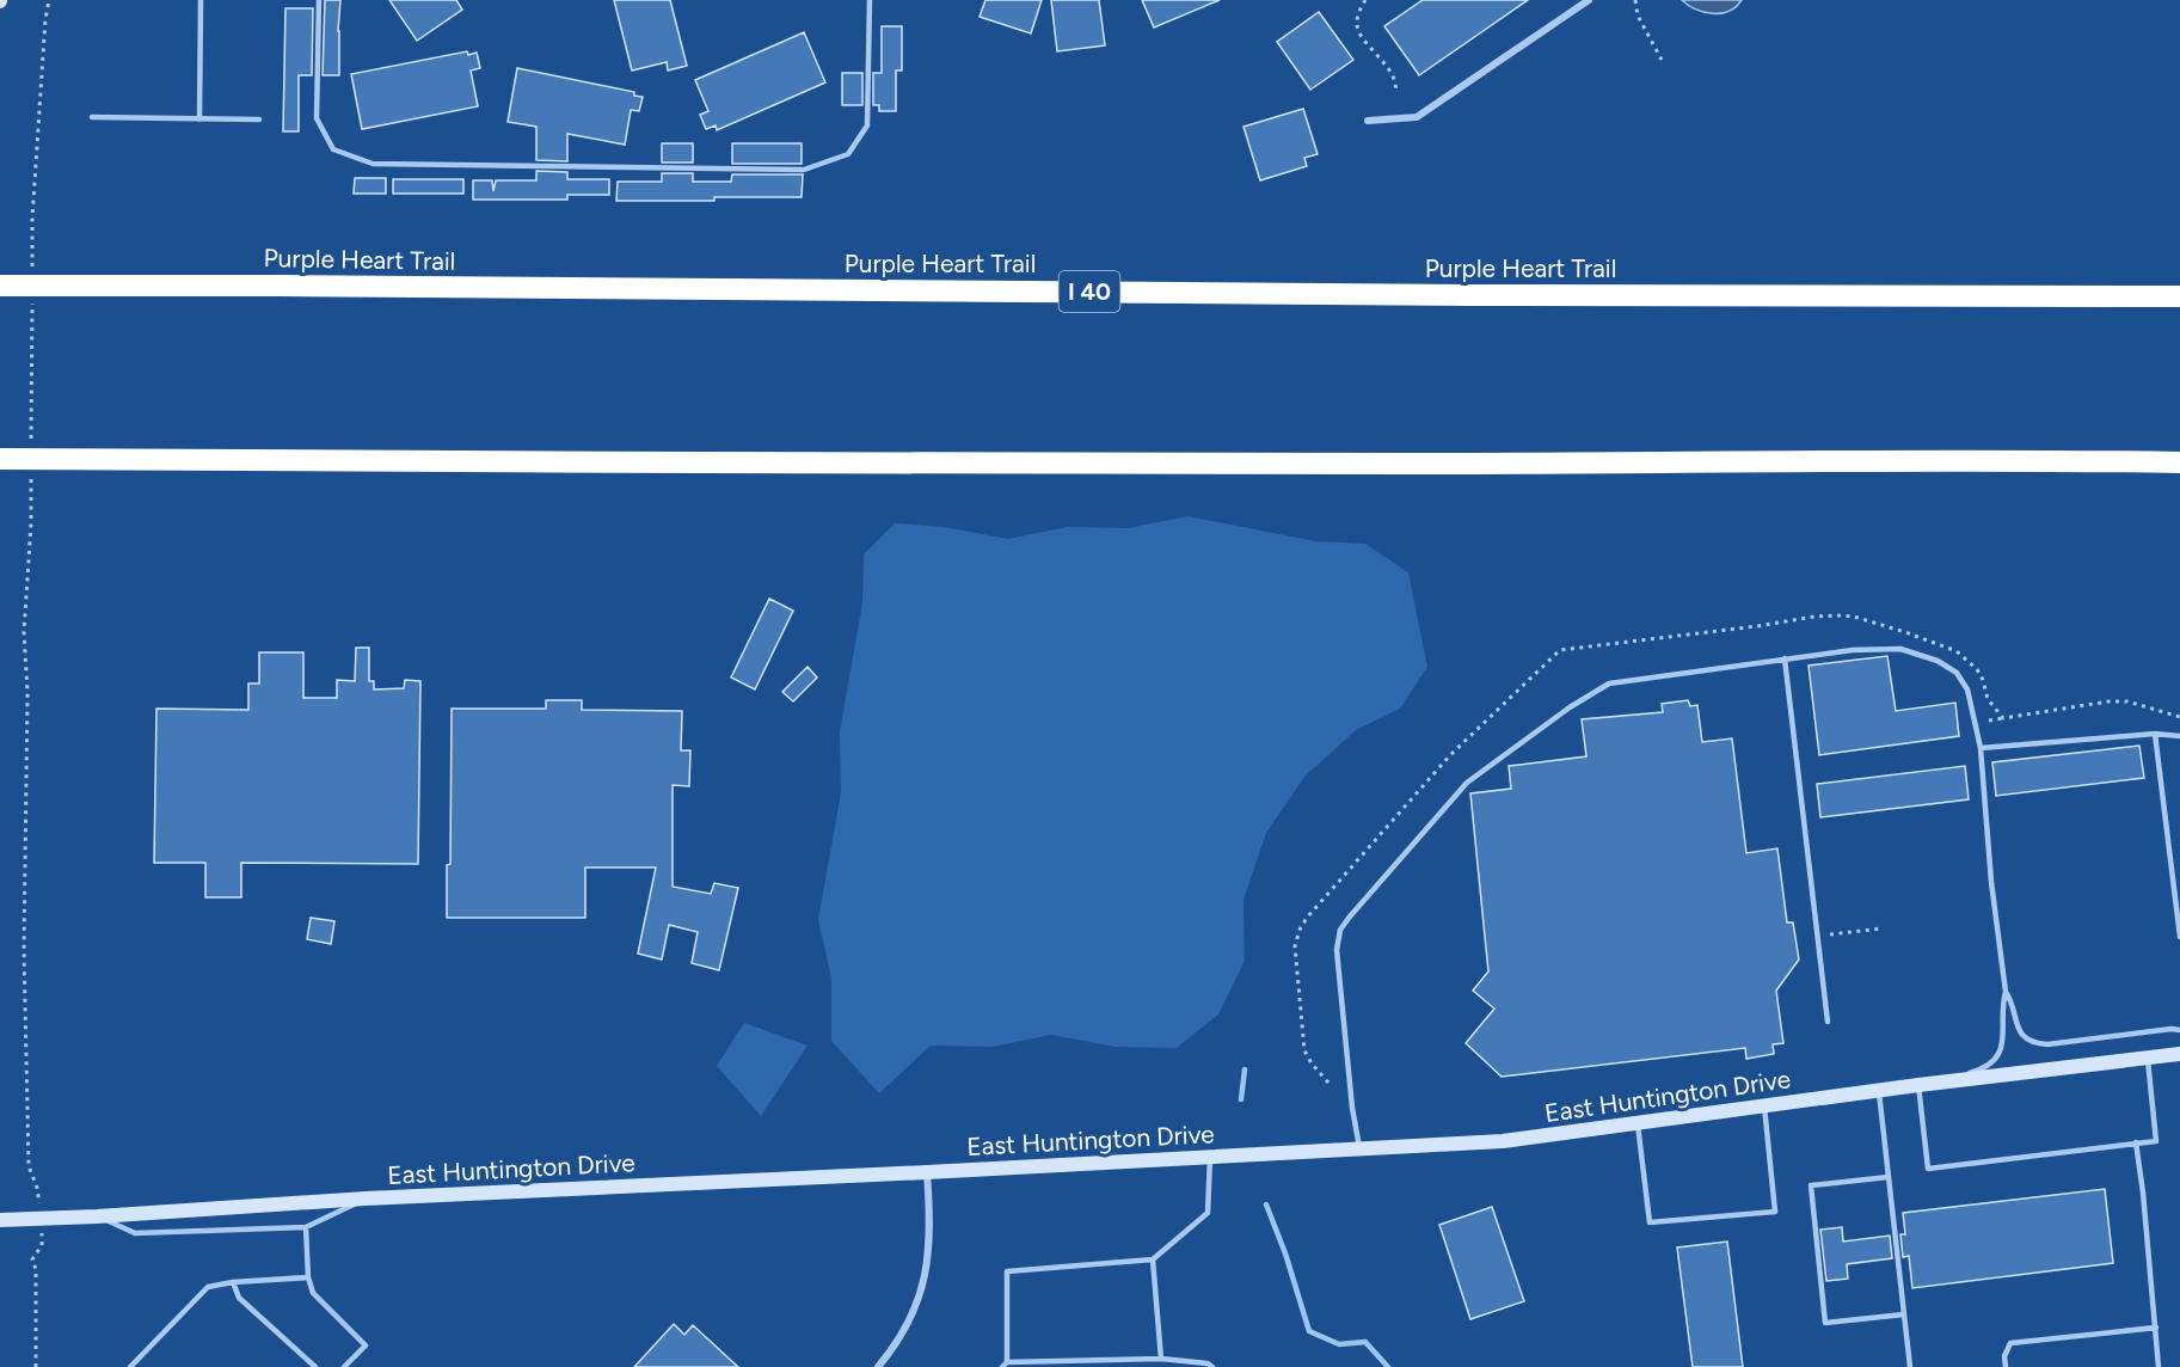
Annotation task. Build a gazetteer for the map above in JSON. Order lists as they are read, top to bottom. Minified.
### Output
{"streets":{"highway":["Purple Heart Trail","I 40"],"street":["East Huntington Drive"]}}
